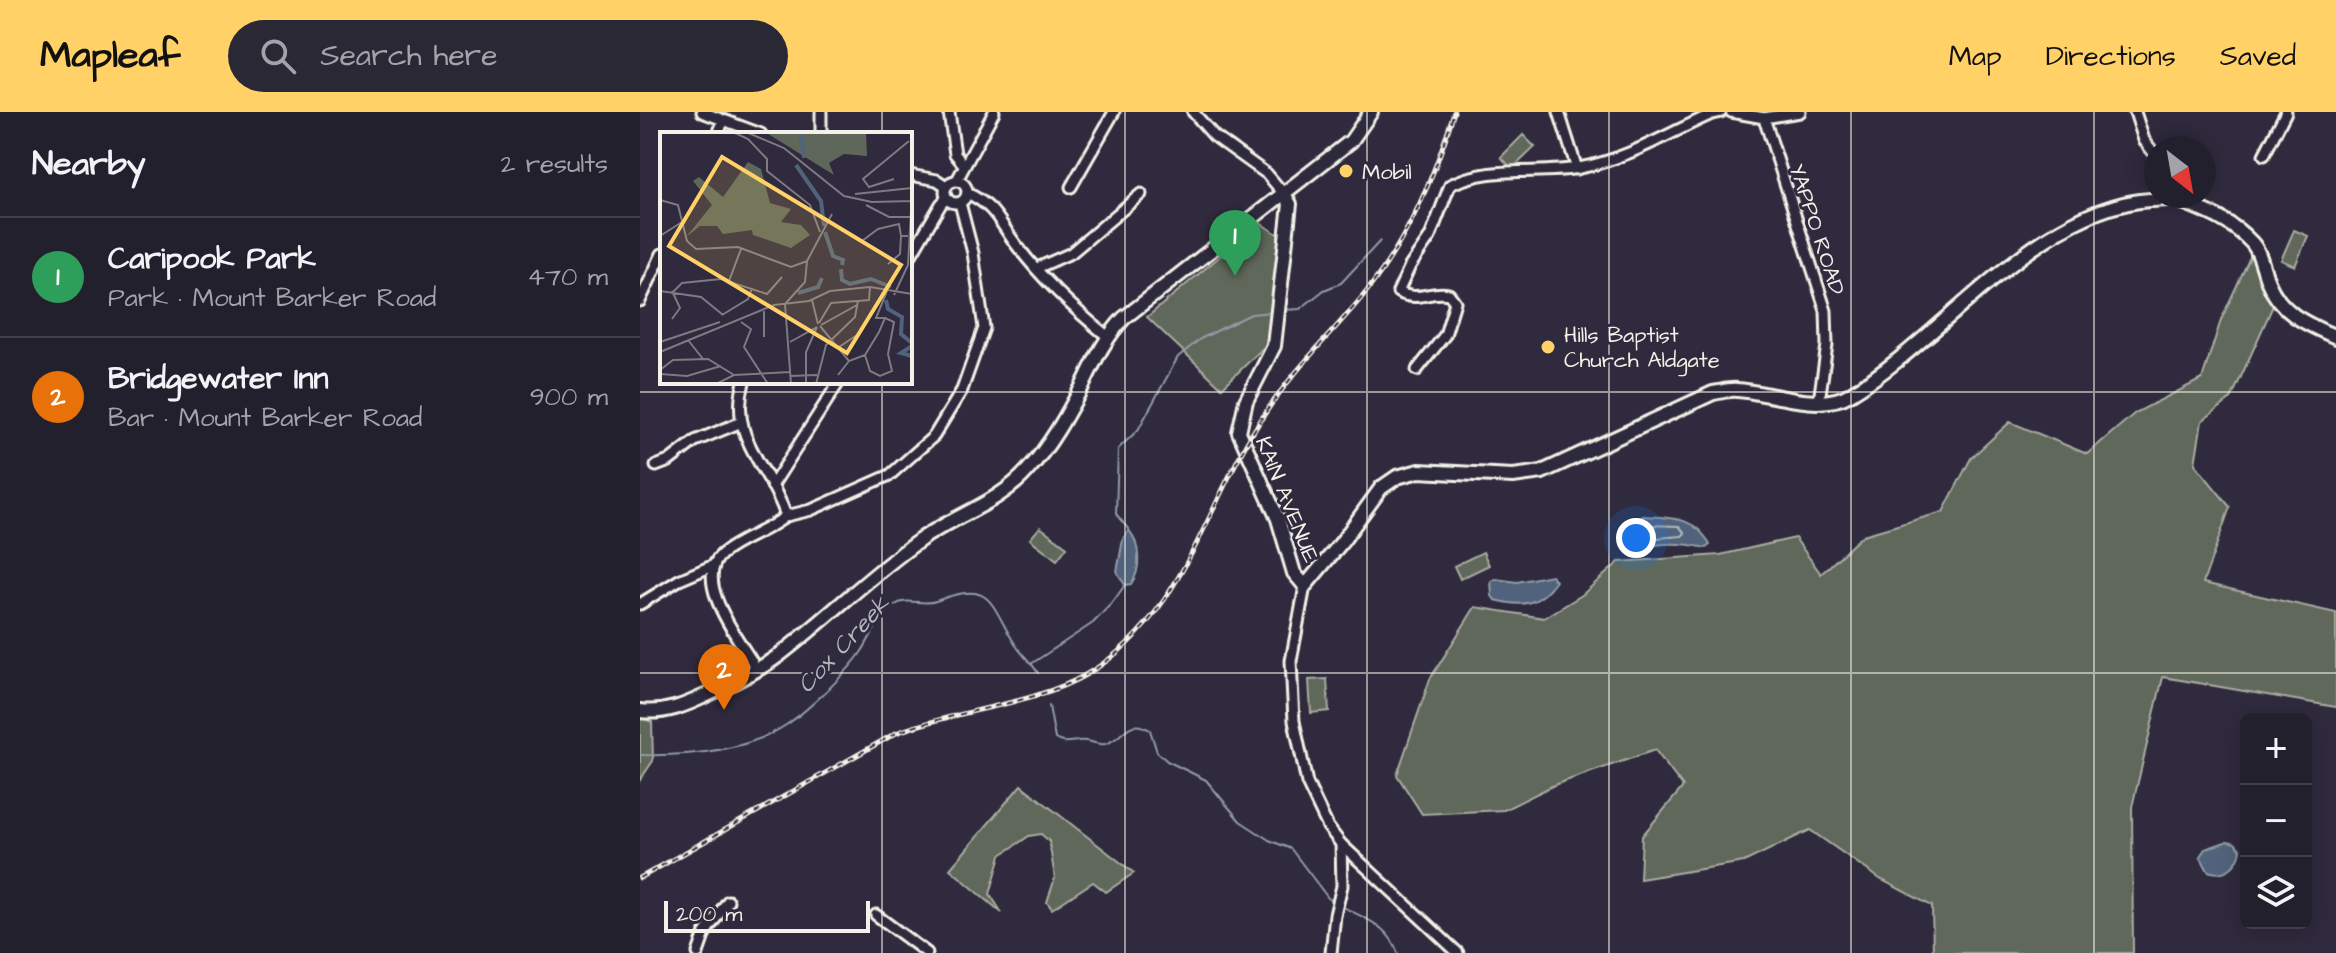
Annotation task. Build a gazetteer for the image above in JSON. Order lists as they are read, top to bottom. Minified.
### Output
{"streets":{"main road":["KAIN AVENUE"],"street":["YAPPO ROAD"]},"water":["Cox Creek"],"places":["Mobil","Hills Baptist Church Aldgate"],"scale_bar":"200 m","north":"bottom right","page":{"header":"Mapleaf","search":"Search here","nav":["Map","Directions","Saved"],"heading":["Nearby","2 results"],"pins":["1","2"],"list":[{"mark":"1","name":"Caripook Park","note":"Park · Mount Barker Road","value":"470 m"},{"mark":"2","name":"Bridgewater Inn","note":"Bar · Mount Barker Road","value":"900 m"}],"map_buttons":["+","−"],"scale":"200 m"}}
